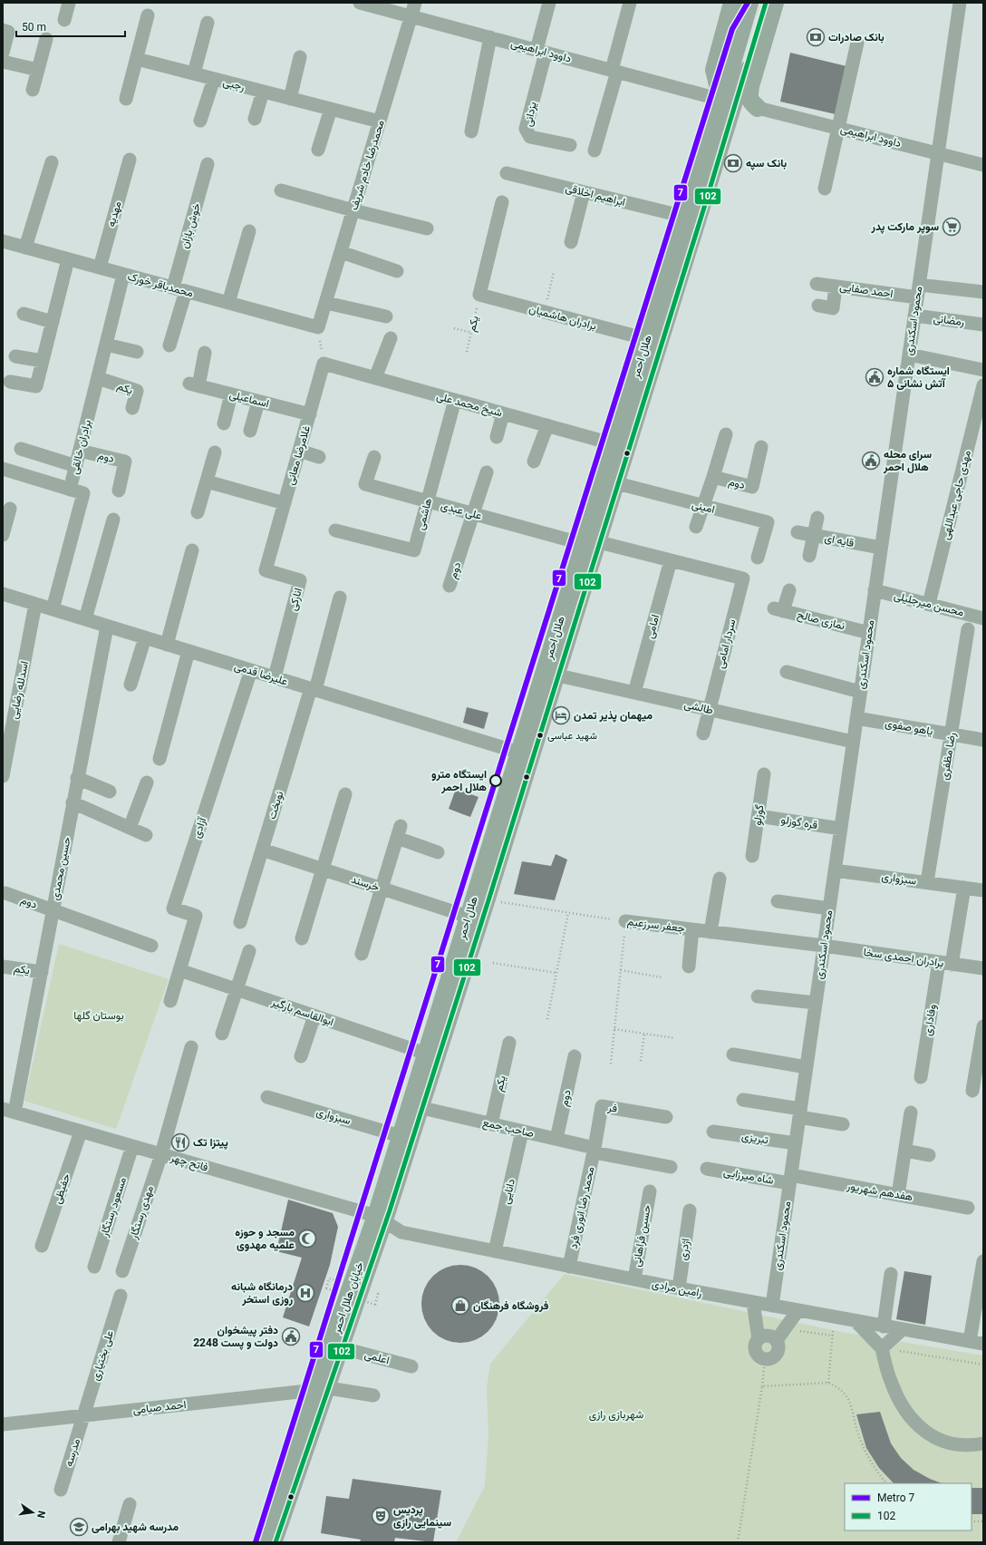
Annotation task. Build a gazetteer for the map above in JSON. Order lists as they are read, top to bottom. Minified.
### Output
{"streets":{"main road":["هلال احمر","خیابان هلال احمر"],"street":["داوود ابراهیمی","رجبی","یزدانی","محمدرضا خادم شریف","ابراهیم اخلاقی","مهدیه","خوش بازان","محمدباقر خورک","احمد صفایی","برادران هاشمیان","رمضانی","محمود اسکندری","یکم","اسماعیلی","شیخ محمد علی","برادران خالقی","غلامرضا معانی","دوم","مهدی حاجی عبداللهی","امینی","علی عبدی","هاشمی","قایه ای","انارکی","محسن میرجلیلی","نمازی صالح","امامی","سردار امامی","علیرضا قدمی","اسدلله رضایی","طالشی","یاهو صفوی","رضا مظفری","نوبخت","گوزلو","قره گوزلو","آزادی","حسین محمدی","سبزواری","خرسند","جعفر سرزعیم","برادران احمدی سخا","ابوالقاسم بارگیر","وفاداری","فر","صاحب جمع","تبریزی","فاتح چهر","شاه میرزایی","حفیظی","دانایی","هفدهم شهریور","مسعود رستگار","محمد رضا انوری فرد","مهدی رستگار","حسین فراهانی","اژدری","رامین مرادی","علی بختیاری","اعلمی","احمد صیامی","مدرسه"]},"crossings":[["داوود ابراهیمی","یزدانی"],["داوود ابراهیمی","محمدرضا خادم شریف"],["داوود ابراهیمی","محمود اسکندری"],["داوود ابراهیمی","هلال احمر"],["رجبی","محمدرضا خادم شریف"],["محمدرضا خادم شریف","محمدباقر خورک"],["ابراهیم اخلاقی","هلال احمر"],["مهدیه","محمدباقر خورک"],["خوش بازان","محمدباقر خورک"],["محمدباقر خورک","برادران خالقی"],["احمد صفایی","محمود اسکندری"],["برادران هاشمیان","یکم"],["برادران هاشمیان","هلال احمر"],["رمضانی","محمود اسکندری"],["محمود اسکندری","قایه ای"],["محمود اسکندری","محسن میرجلیلی"],["محمود اسکندری","نمازی صالح"],["محمود اسکندری","طالشی"],["محمود اسکندری","یاهو صفوی"],["محمود اسکندری","قره گوزلو"],["محمود اسکندری","سبزواری"],["محمود اسکندری","جعفر سرزعیم"],["محمود اسکندری","برادران احمدی سخا"],["محمود اسکندری","تبریزی"],["محمود اسکندری","شاه میرزایی"],["محمود اسکندری","هفدهم شهریور"],["محمود اسکندری","رامین مرادی"],["یکم","برادران خالقی"],["یکم","حسین محمدی"],["یکم","صاحب جمع"],["هلال احمر","شیخ محمد علی"],["هلال احمر","امینی"],["هلال احمر","علی عبدی"],["هلال احمر","علیرضا قدمی"],["هلال احمر","طالشی"],["هلال احمر","سبزواری"],["هلال احمر","خرسند"],["هلال احمر","ابوالقاسم بارگیر"],["هلال احمر","فاتح چهر"],["هلال احمر","رامین مرادی"],["هلال احمر","خیابان هلال احمر"],["اسماعیلی","غلامرضا معانی"],["شیخ محمد علی","غلامرضا معانی"],["شیخ محمد علی","هاشمی"],["برادران خالقی","دوم"],["برادران خالقی","علیرضا قدمی"],["غلامرضا معانی","انارکی"],["دوم","علی عبدی"],["دوم","حسین محمدی"],["دوم","صاحب جمع"],["مهدی حاجی عبداللهی","محسن میرجلیلی"],["علی عبدی","هاشمی"],["انارکی","علیرضا قدمی"],["امامی","سردار امامی"],["امامی","طالشی"],["سردار امامی","طالشی"],["علیرضا قدمی","اسدلله رضایی"],["علیرضا قدمی","نوبخت"],["علیرضا قدمی","آزادی"],["علیرضا قدمی","حسین محمدی"],["یاهو صفوی","رضا مظفری"],["رضا مظفری","سبزواری"],["نوبخت","خرسند"],["گوزلو","قره گوزلو"],["آزادی","ابوالقاسم بارگیر"],["حسین محمدی","فاتح چهر"],["جعفر سرزعیم","برادران احمدی سخا"],["برادران احمدی سخا","وفاداری"],["فر","صاحب جمع"],["فر","محمد رضا انوری فرد"],["صاحب جمع","دانایی"],["صاحب جمع","محمد رضا انوری فرد"],["فاتح چهر","حفیظی"],["فاتح چهر","مسعود رستگار"],["فاتح چهر","مهدی رستگار"],["فاتح چهر","رامین مرادی"],["فاتح چهر","خیابان هلال احمر"],["شاه میرزایی","هفدهم شهریور"],["دانایی","رامین مرادی"],["محمد رضا انوری فرد","رامین مرادی"],["حسین فراهانی","رامین مرادی"],["اژدری","رامین مرادی"],["رامین مرادی","خیابان هلال احمر"],["خیابان هلال احمر","احمد صیامی"],["علی بختیاری","احمد صیامی"],["علی بختیاری","مدرسه"],["احمد صیامی","مدرسه"]],"parks":["بوستان گلها","شهربازی رازی"],"places":{"bank":["بانک صادرات","بانک سپه"],"supermarket":["سوپر مارکت پدر"],"public building":["ایستگاه شماره ۵ آتش نشانی","سرای محله هلال احمر","دفتر پیشخوان دولت و پست 2248"],"hotel":["میهمان پذیر تمدن"],"other":["شهید عباسی","ایستگاه مترو هلال احمر"],"restaurant":["پیتزا تک"],"mosque":["مسجد و حوزه علمیه مهدوی"],"hospital":["درمانگاه شبانه روزی استخر"],"shop":["فروشگاه فرهنگان"],"theatre":["پردیس سینمایی رازی"],"school or university":["مدرسه شهید بهرامی"]},"lines":["metro line 7","transit line 102"],"legend":["Metro 7","102"],"scale_bar":"50 m","north":"right"}
